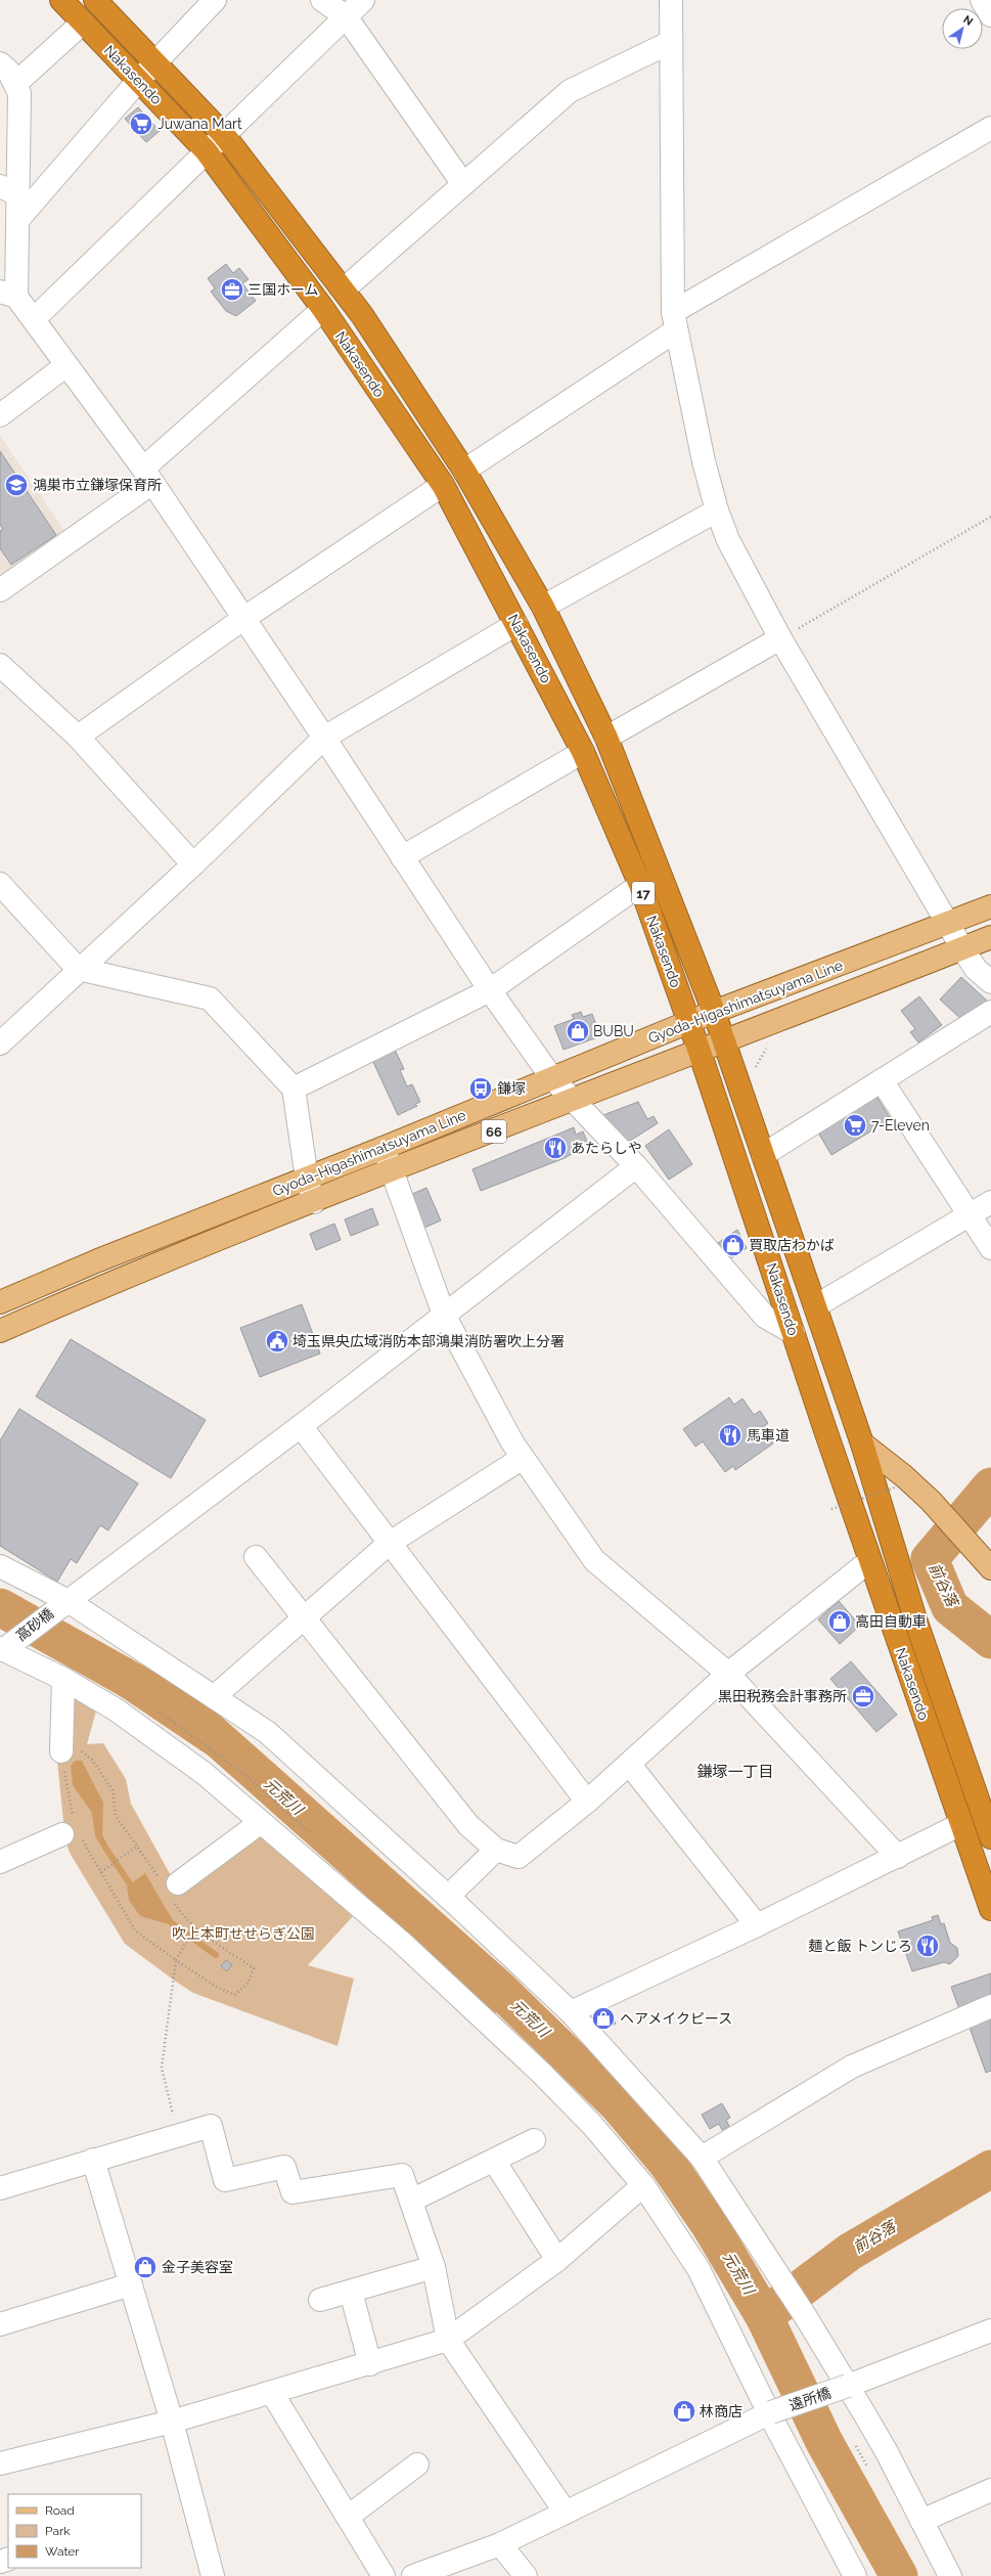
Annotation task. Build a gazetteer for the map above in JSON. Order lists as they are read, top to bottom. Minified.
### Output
{"streets":{"highway":["Nakasendo","17"],"main road":["Gyoda-Higashimatsuyama Line","66"],"street":["高砂橋","遠所橋"]},"crossings":[["Nakasendo","Gyoda-Higashimatsuyama Line"]],"districts":["鎌塚一丁目"],"water":["前谷落","元荒川"],"parks":["吹上本町せせらぎ公園"],"places":{"supermarket":["Juwana Mart","7-Eleven"],"office":["三国ホーム","黒田税務会計事務所"],"school or university":["鴻巣市立鎌塚保育所"],"shop":["BUBU","買取店わかば","高田自動車","ヘアメイクピース","金子美容室","林商店"],"bus stop":["鎌塚"],"restaurant":["あたらしや","馬車道","麺と飯 トンじろ"],"public building":["埼玉県央広域消防本部鴻巣消防署吹上分署"]},"legend":["Road","Park","Water"],"north":"top right"}
